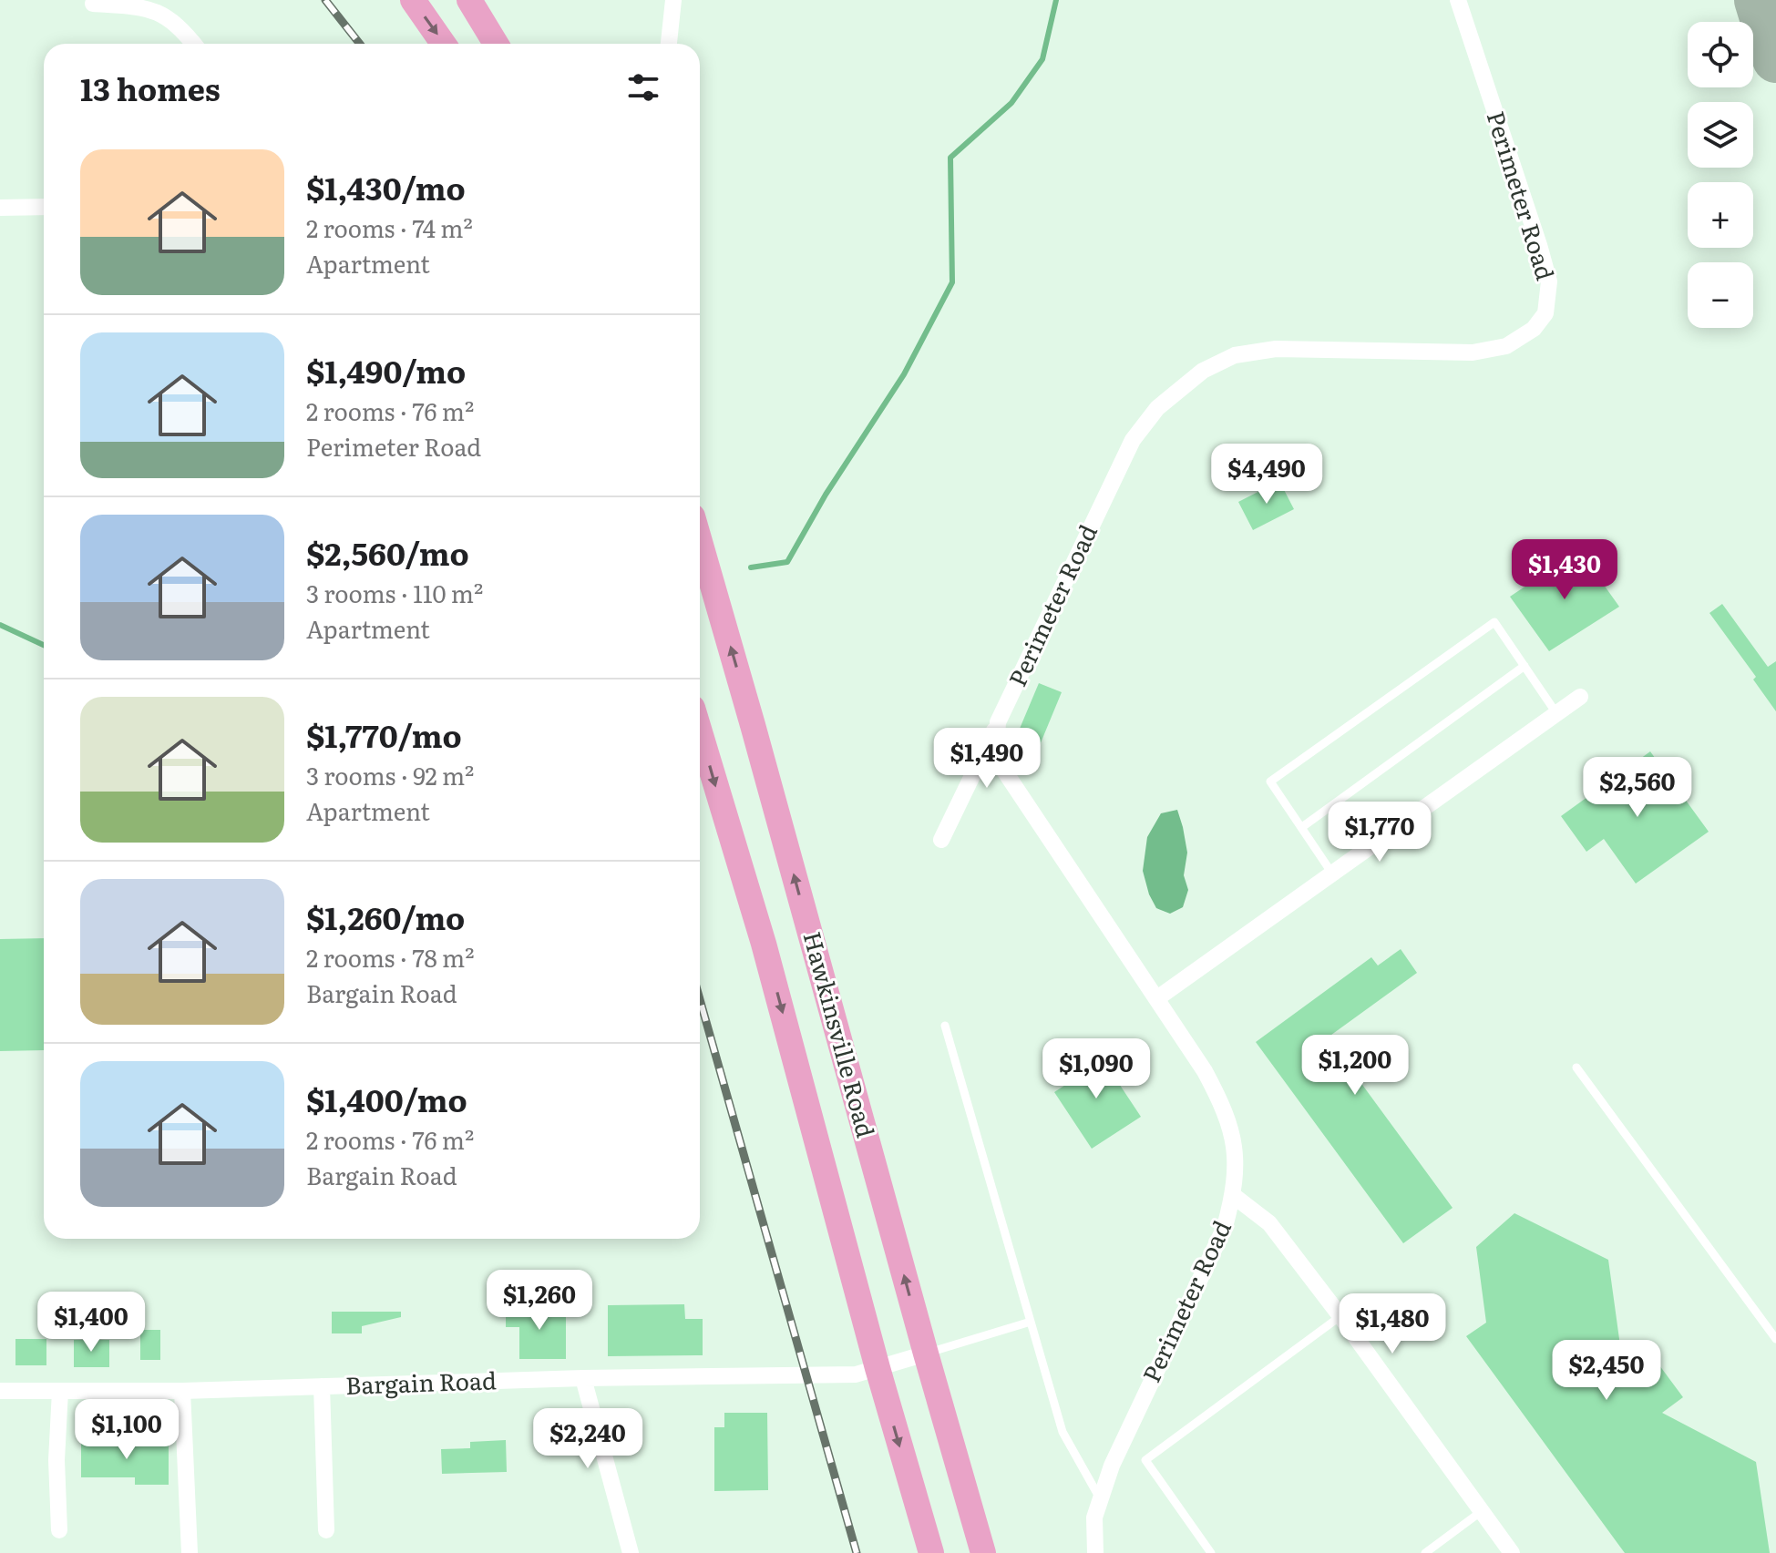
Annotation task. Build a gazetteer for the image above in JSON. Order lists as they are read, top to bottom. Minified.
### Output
{"streets":{"main road":["Hawkinsville Road"],"street":["Perimeter Road","Bargain Road"]},"crossings":[["Hawkinsville Road","Bargain Road"]],"page":{"map_buttons":["+","−"],"heading":"13 homes","list":[{"name":"$1,430/mo","note":"2 rooms · 74 m² · Apartment"},{"name":"$1,490/mo","note":"2 rooms · 76 m² · Perimeter Road"},{"name":"$2,560/mo","note":"3 rooms · 110 m² · Apartment"},{"name":"$1,770/mo","note":"3 rooms · 92 m² · Apartment"},{"name":"$1,260/mo","note":"2 rooms · 78 m² · Bargain Road"},{"name":"$1,400/mo","note":"2 rooms · 76 m² · Bargain Road"}],"price":["$4,490","$1,430","$1,490","$2,560","$1,770","$1,200","$1,090","$1,260","$1,400","$1,480","$2,450","$1,100","$2,240"]}}
